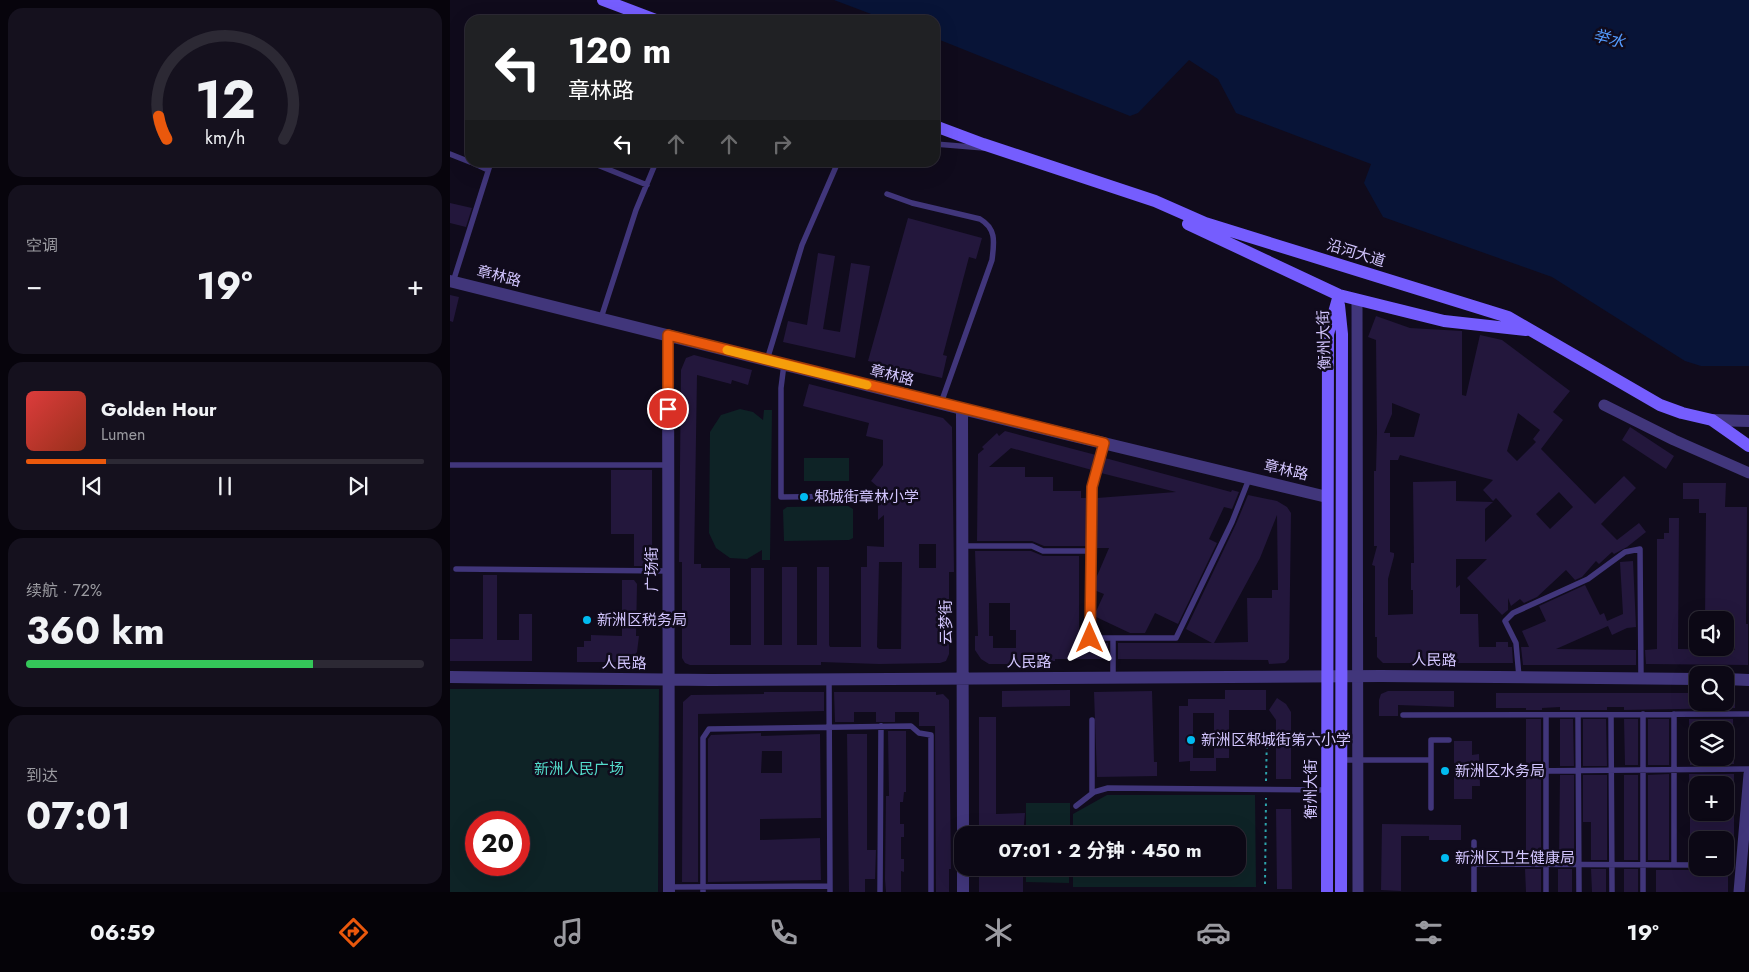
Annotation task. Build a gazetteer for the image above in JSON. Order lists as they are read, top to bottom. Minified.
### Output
{"streets":{"main road":["沿河大道","衡州大街"],"street":["章林路","广场街","云梦街","人民路"]},"crossings":[["章林路","衡州大街"],["章林路","广场街"],["章林路","云梦街"],["衡州大街","人民路"],["广场街","人民路"],["云梦街","人民路"]],"water":["举水"],"parks":["新洲人民广场"],"places":["邾城街章林小学","新洲区税务局","新洲区邾城街第六小学","新洲区水务局","新洲区卫生健康局"],"page":{"turn":["120 m","章林路"],"tile":["空调",["续航 · 72%","360 km"],["到达","07:01"]],"heat":["−","19°","+"],"song":["Golden Hour","Lumen"],"map_buttons":["+","−"],"limit":"20","trip":"07:01 · 2 分钟 · 450 m","tabs":["06:59","19°"],"gauge":["12","km/h"]}}
